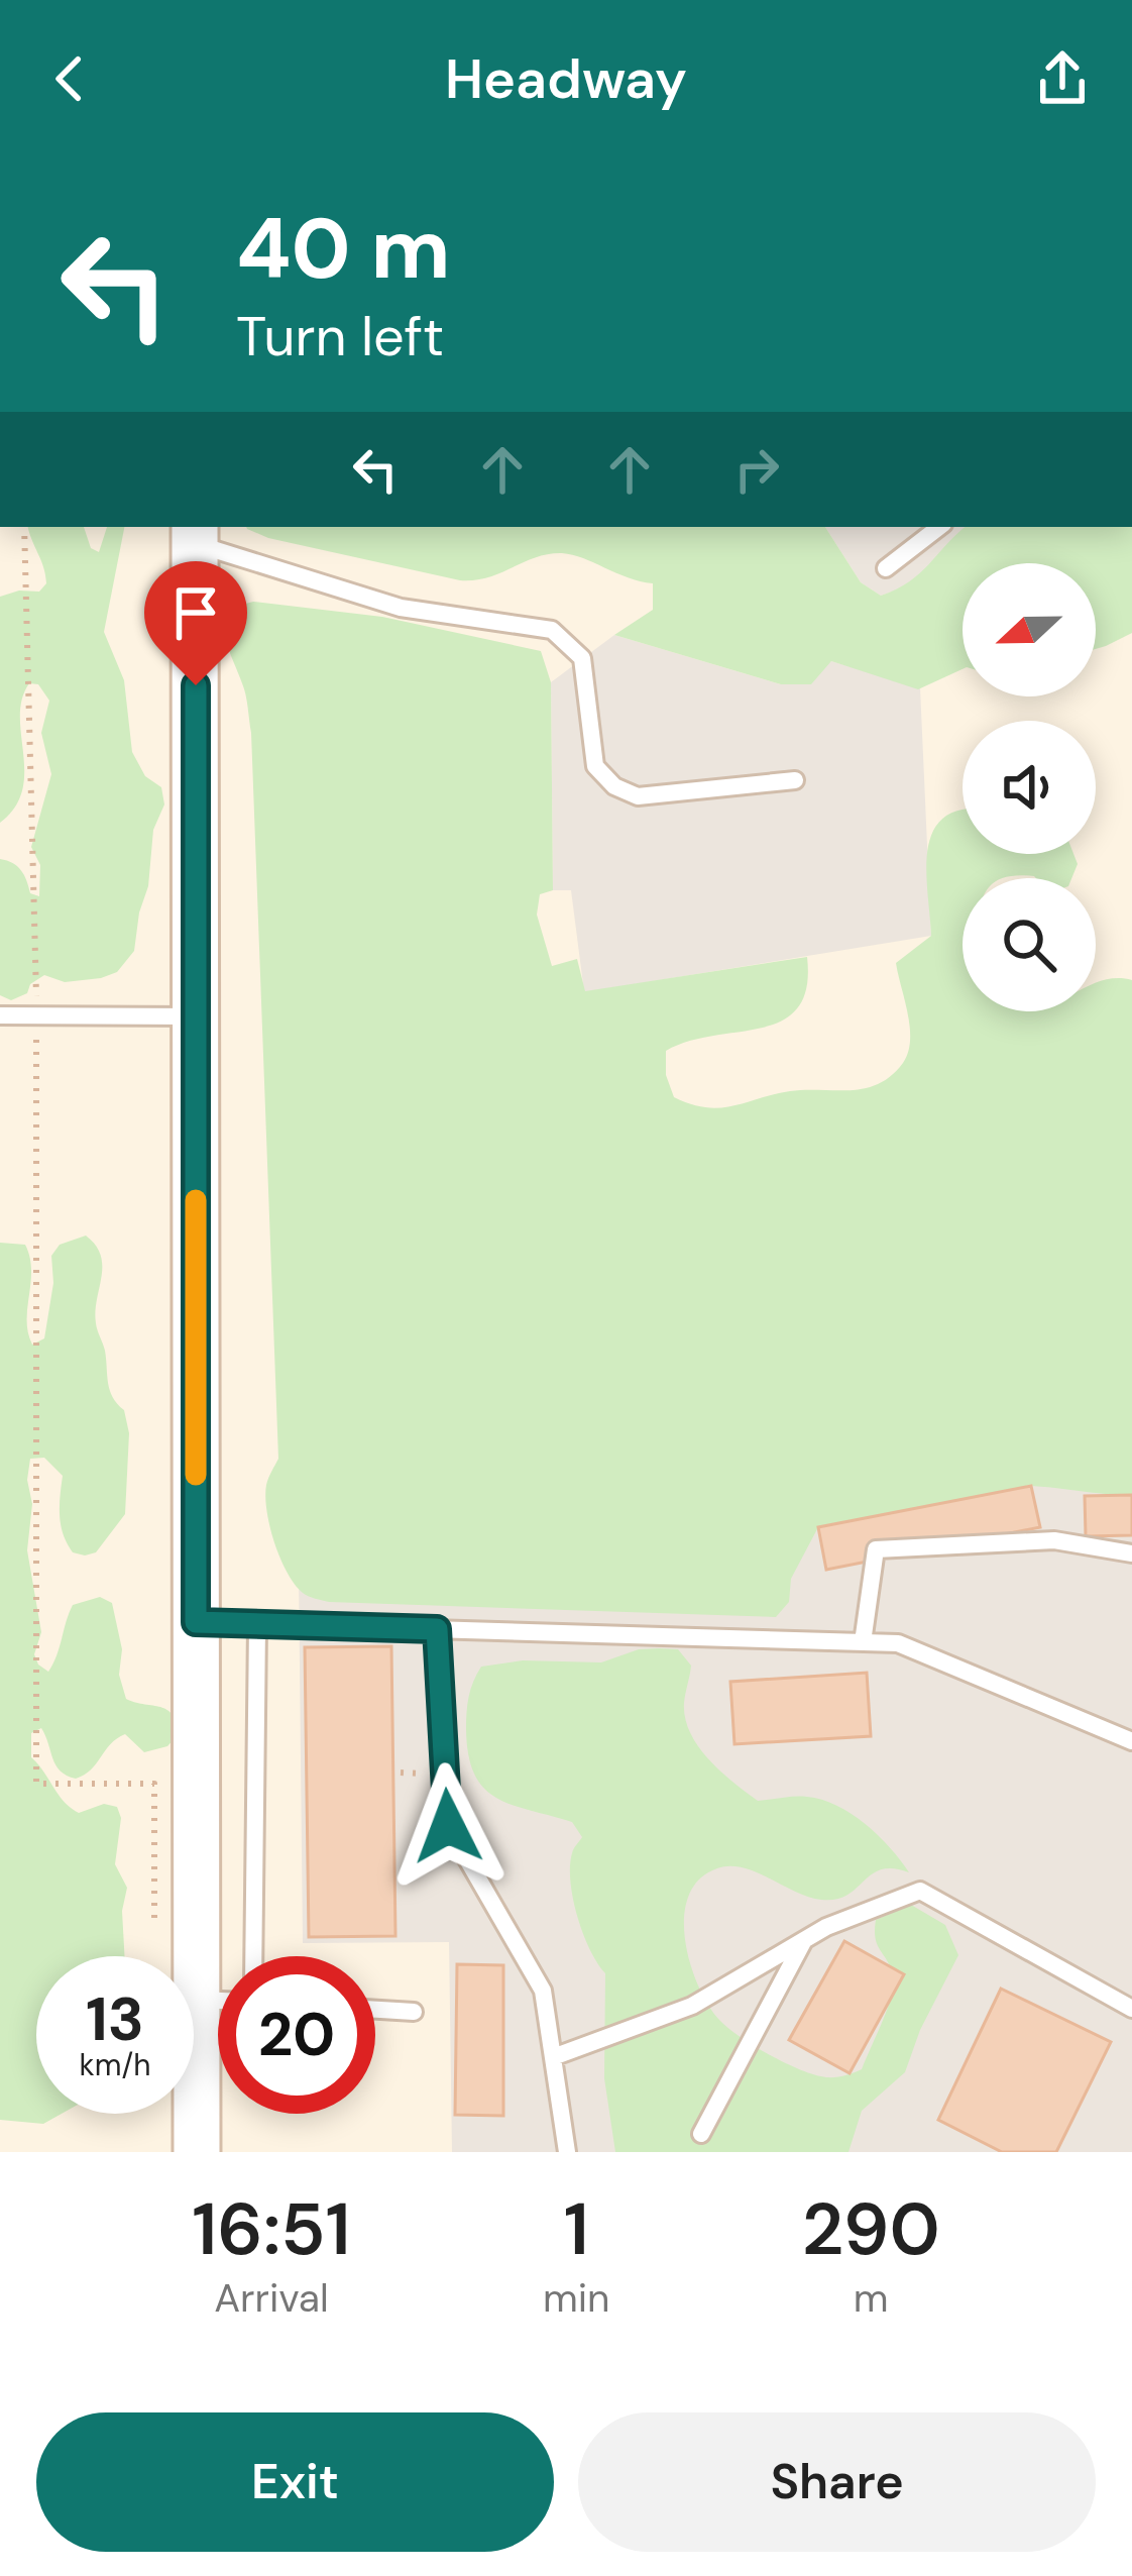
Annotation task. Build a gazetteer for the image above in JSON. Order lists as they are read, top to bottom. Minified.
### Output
{"north":"left","page":{"header":"Headway","turn":["40 m","Turn left"],"speed":"13 km/h","limit":"20","eta":["16:51","Arrival","1","min","290","m"],"buttons":["Exit","Share"]}}
